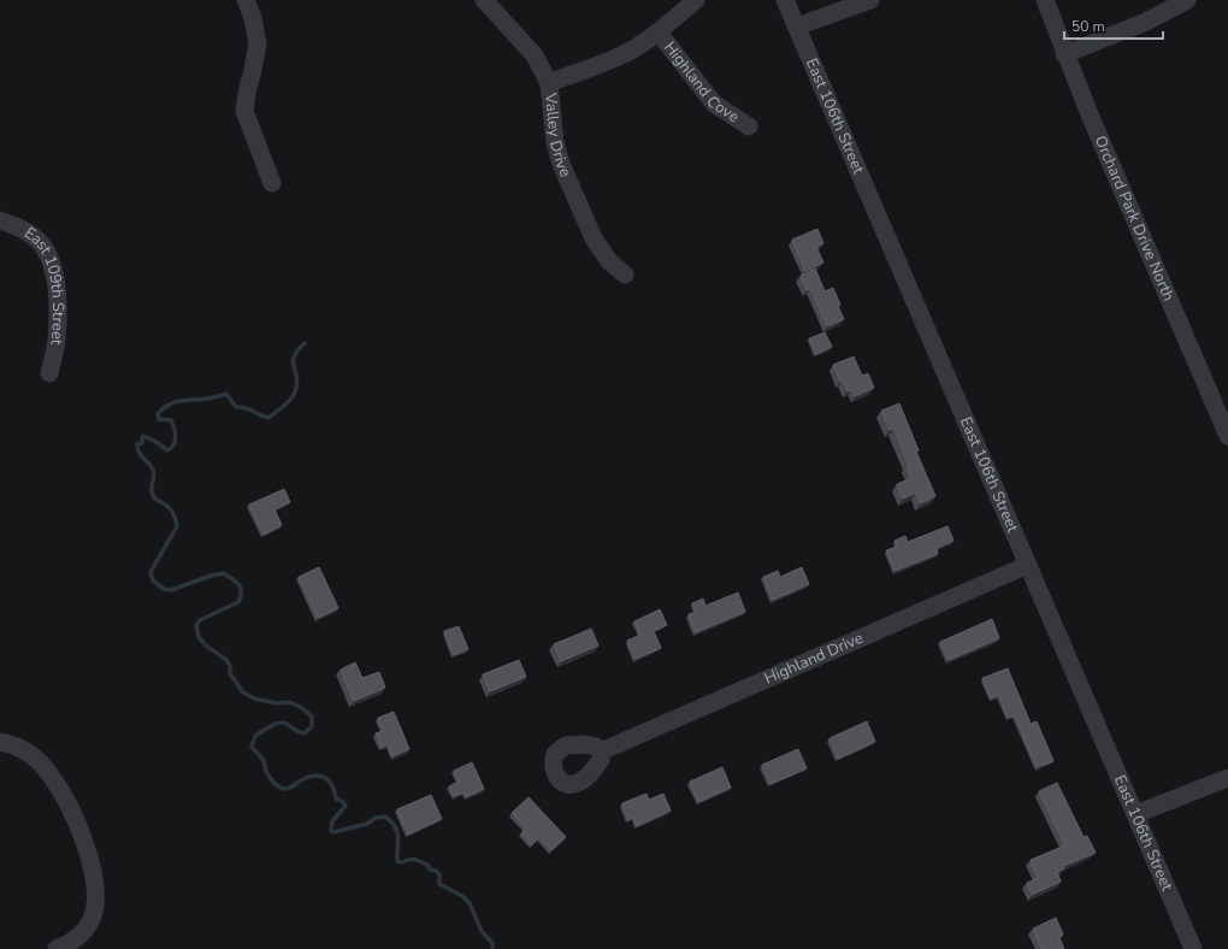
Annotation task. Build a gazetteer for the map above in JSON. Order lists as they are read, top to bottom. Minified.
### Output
{"streets":{"street":["Highland Cove","East 106th Street","Valley Drive","Orchard Park Drive North","East 109th Street","Highland Drive"]},"crossings":[["East 106th Street","Highland Drive"]],"scale_bar":"50 m"}
